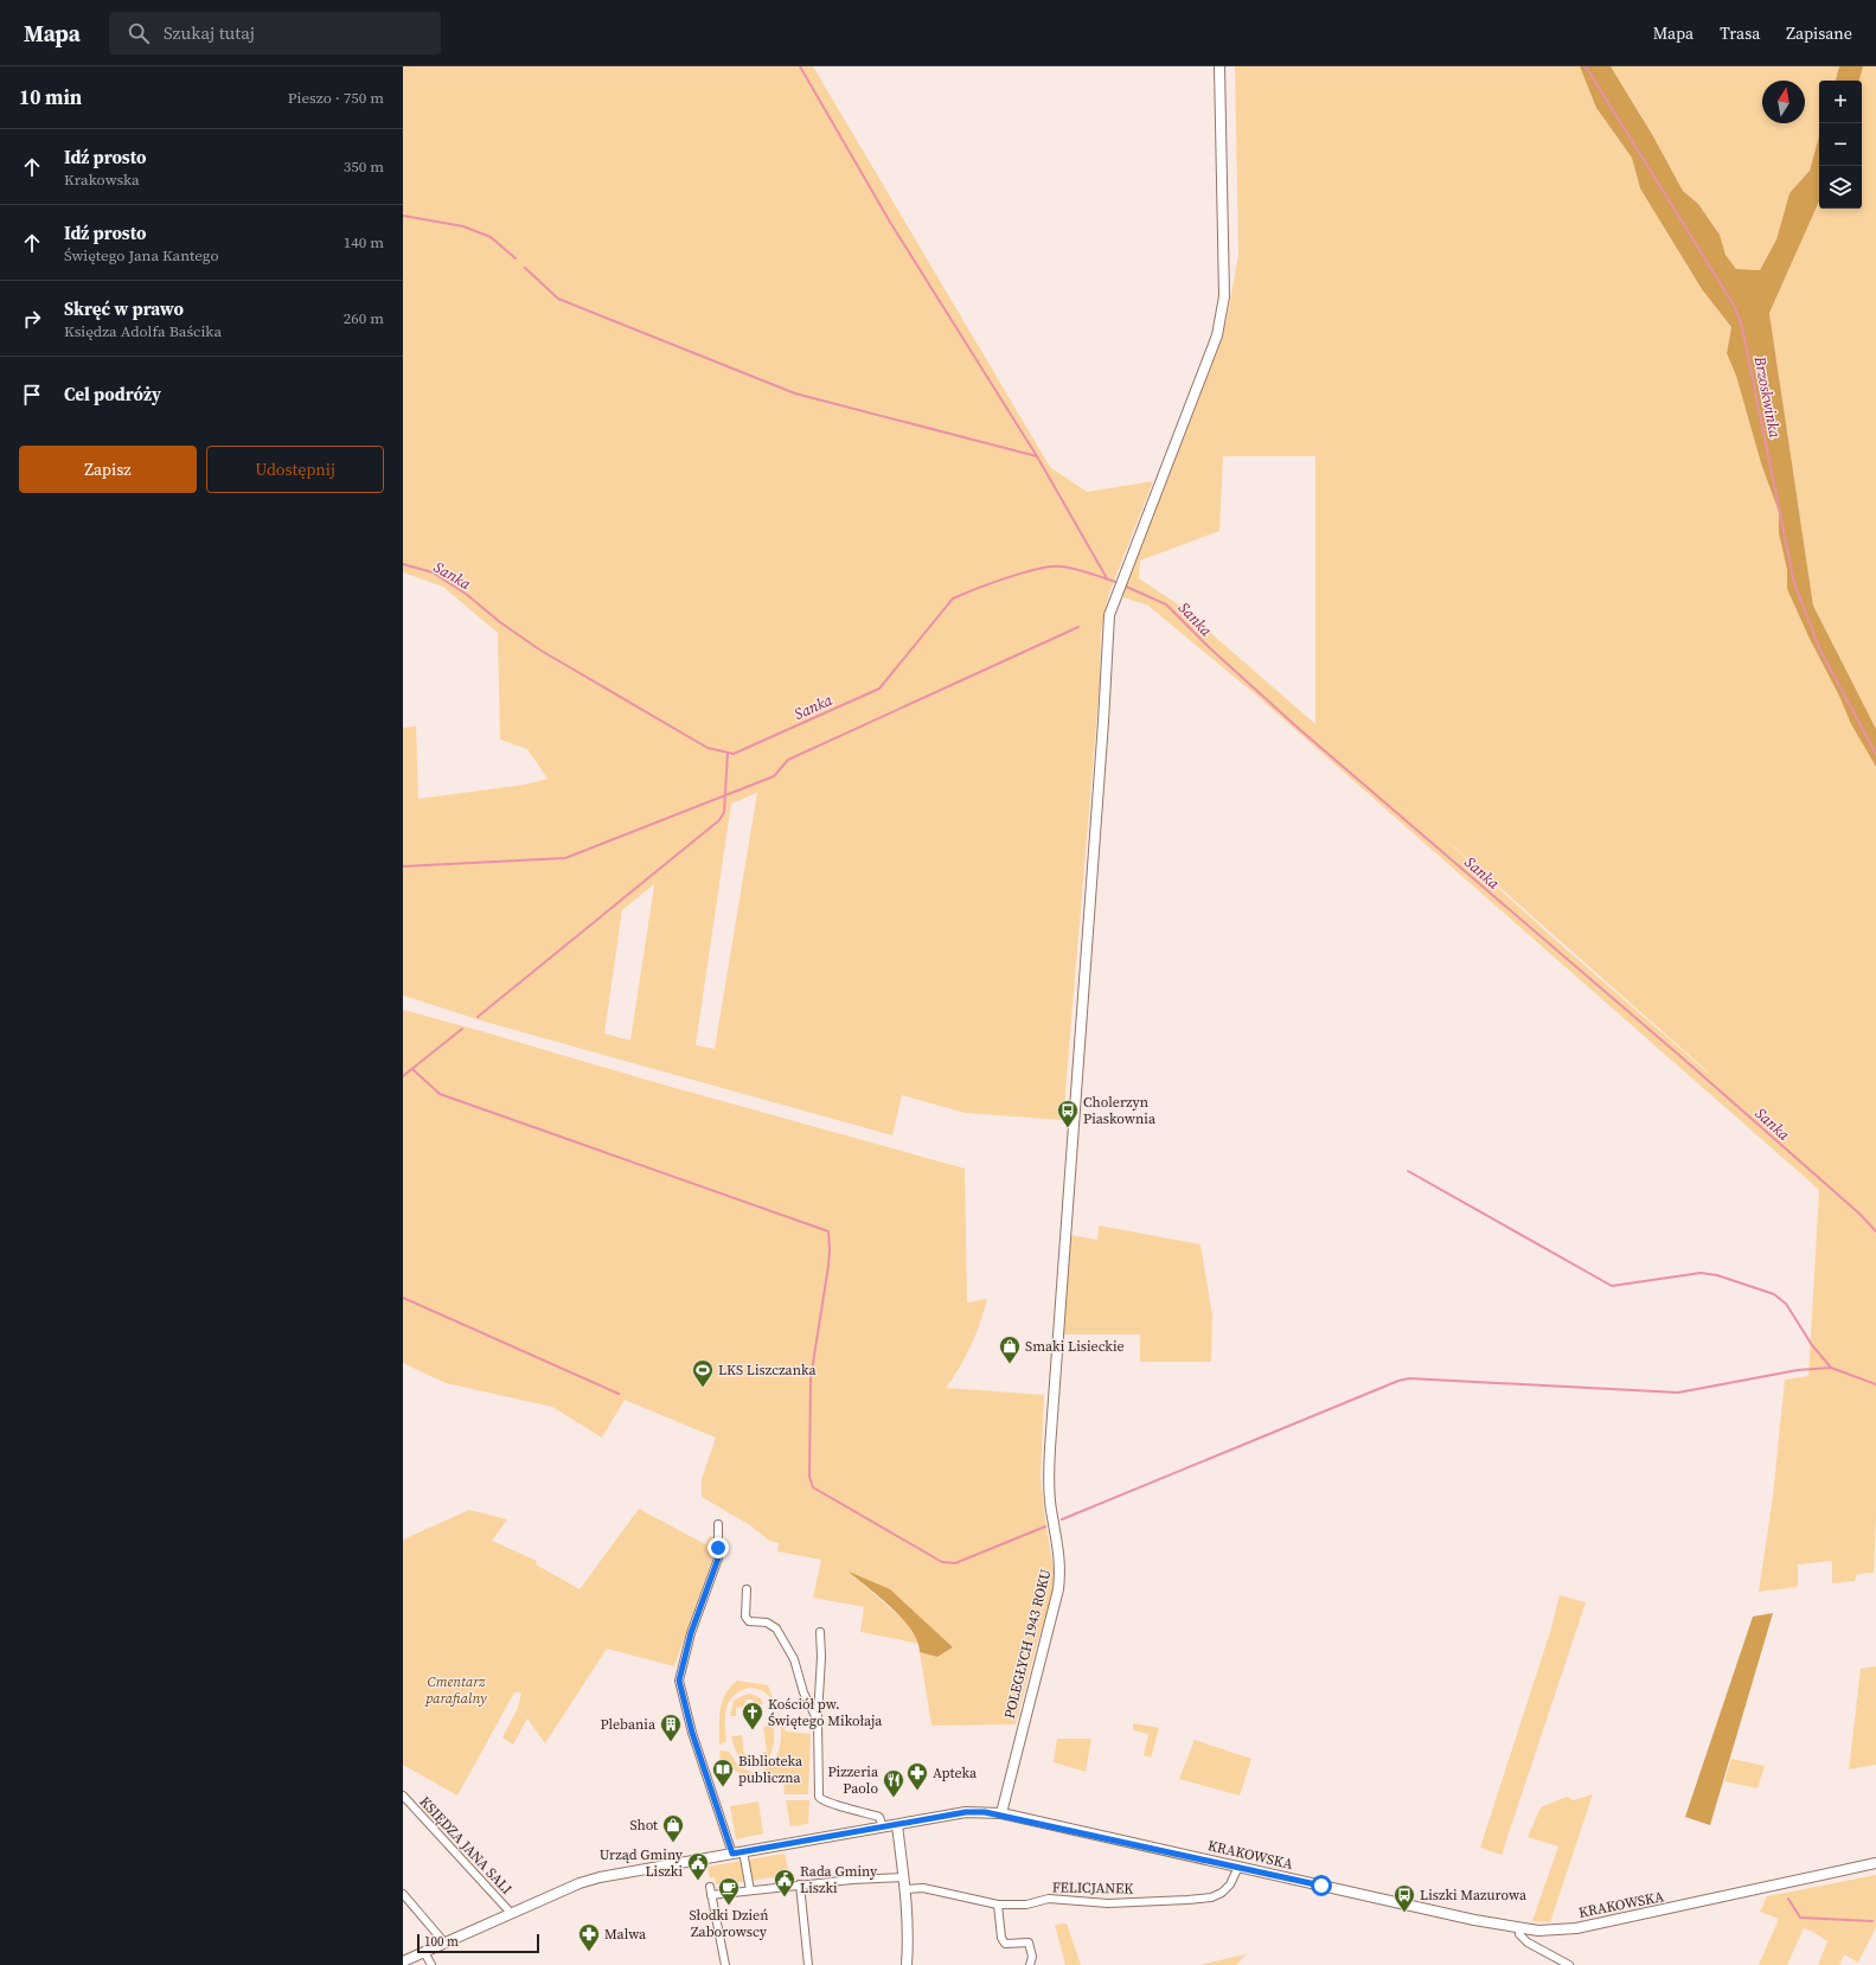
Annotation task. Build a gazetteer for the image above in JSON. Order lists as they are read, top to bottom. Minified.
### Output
{"streets":{"street":["POLEGŁYCH 1943 ROKU","KSIĘDZA JANA SALI","KRAKOWSKA","FELICJANEK"]},"crossings":[["POLEGŁYCH 1943 ROKU","KRAKOWSKA"],["KSIĘDZA JANA SALI","KRAKOWSKA"],["KRAKOWSKA","FELICJANEK"]],"water":["Brzoskwinka","Sanka"],"parks":["Cmentarz parafialny"],"places":{"bus stop":["Cholerzyn Piaskownia","Liszki Mazurowa"],"shop":["Smaki Lisieckie","Shot"],"sports":["LKS Liszczanka"],"church":["Kościół pw. Świętego Mikołaja"],"building":["Plebania"],"library":["Biblioteka publiczna"],"pharmacy":["Apteka","Malwa"],"restaurant":["Pizzeria Paolo"],"public building":["Urząd Gminy Liszki","Rada Gminy Liszki"],"cafe":["Słodki Dzień Zaborowscy"]},"scale_bar":"100 m","north":"top","page":{"header":"Mapa","search":"Szukaj tutaj","nav":["Mapa","Trasa","Zapisane"],"heading":["10 min","Pieszo · 750 m"],"map_buttons":["+","−"],"list":[["Idź prosto","Krakowska","350 m"],["Idź prosto","Świętego Jana Kantego","140 m"],["Skręć w prawo","Księdza Adolfa Baścika","260 m"],"Cel podróży"],"buttons":["Zapisz","Udostępnij"],"scale":"100 m"}}
